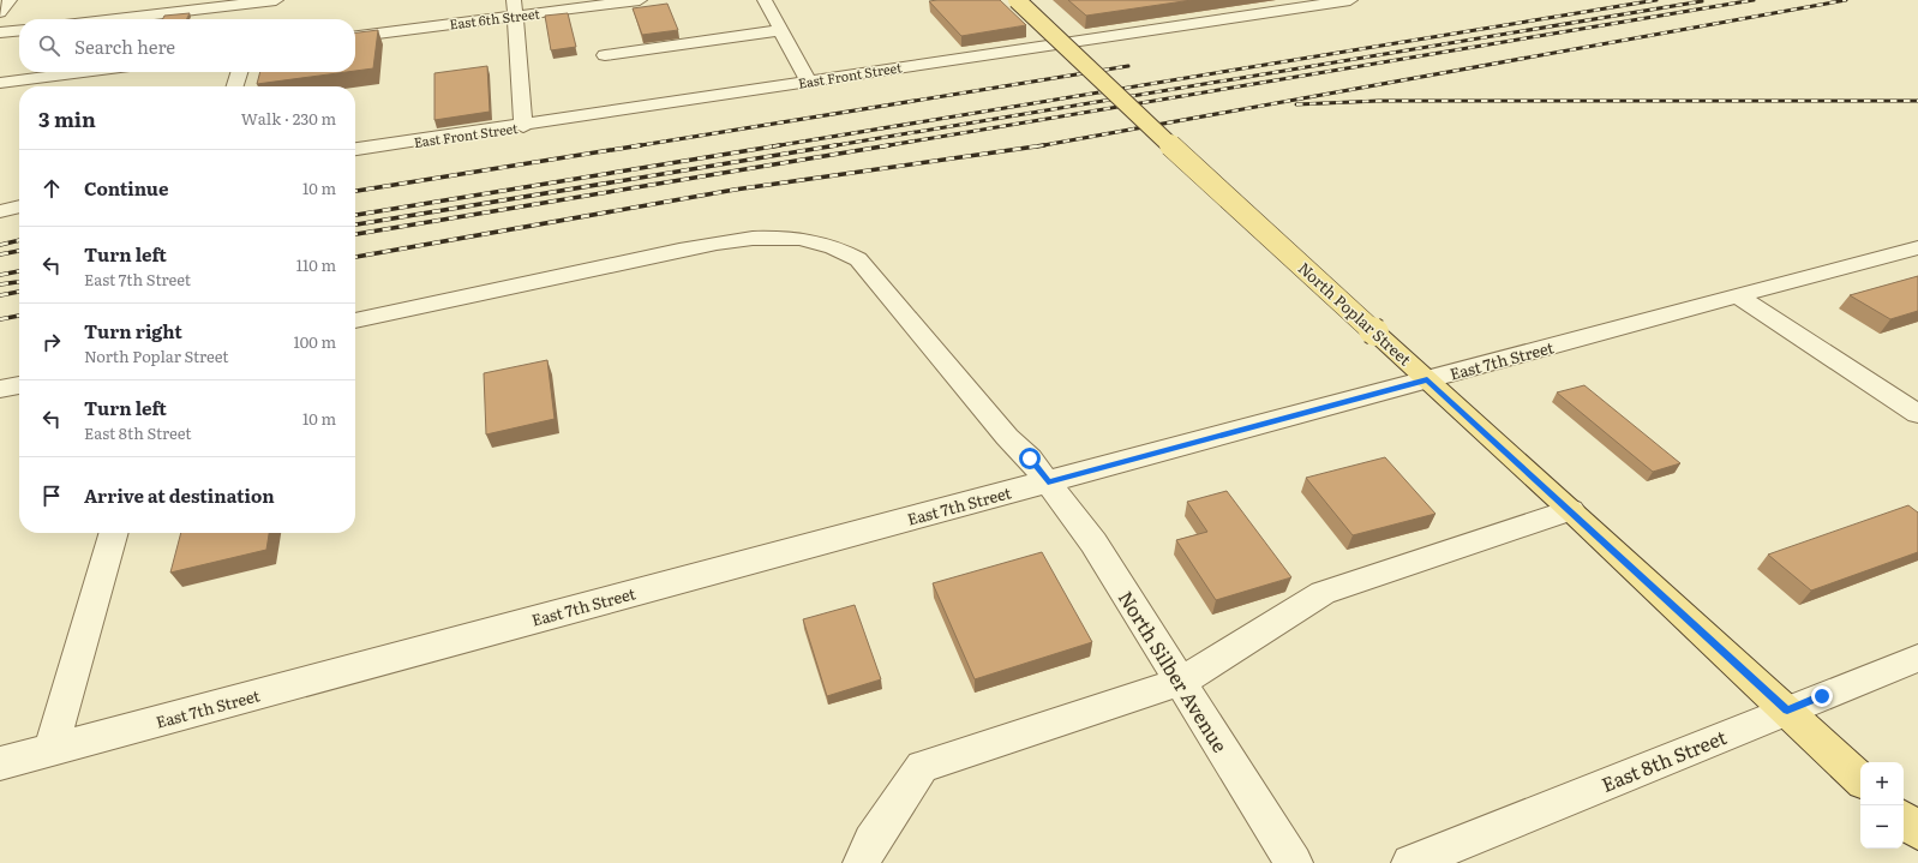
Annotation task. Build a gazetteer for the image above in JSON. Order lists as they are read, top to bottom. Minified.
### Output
{"streets":{"main road":["North Poplar Street"],"street":["East 6th Street","East Front Street","East 7th Street","North Silber Avenue","East 8th Street"]},"crossings":[["North Poplar Street","East 7th Street"],["North Poplar Street","East 8th Street"],["East 7th Street","North Silber Avenue"]],"page":{"search":"Search here","heading":["3 min","Walk · 230 m"],"list":[["Continue","10 m"],["Turn left","East 7th Street","110 m"],["Turn right","North Poplar Street","100 m"],["Turn left","East 8th Street","10 m"],"Arrive at destination"],"map_buttons":["+","−"]}}
